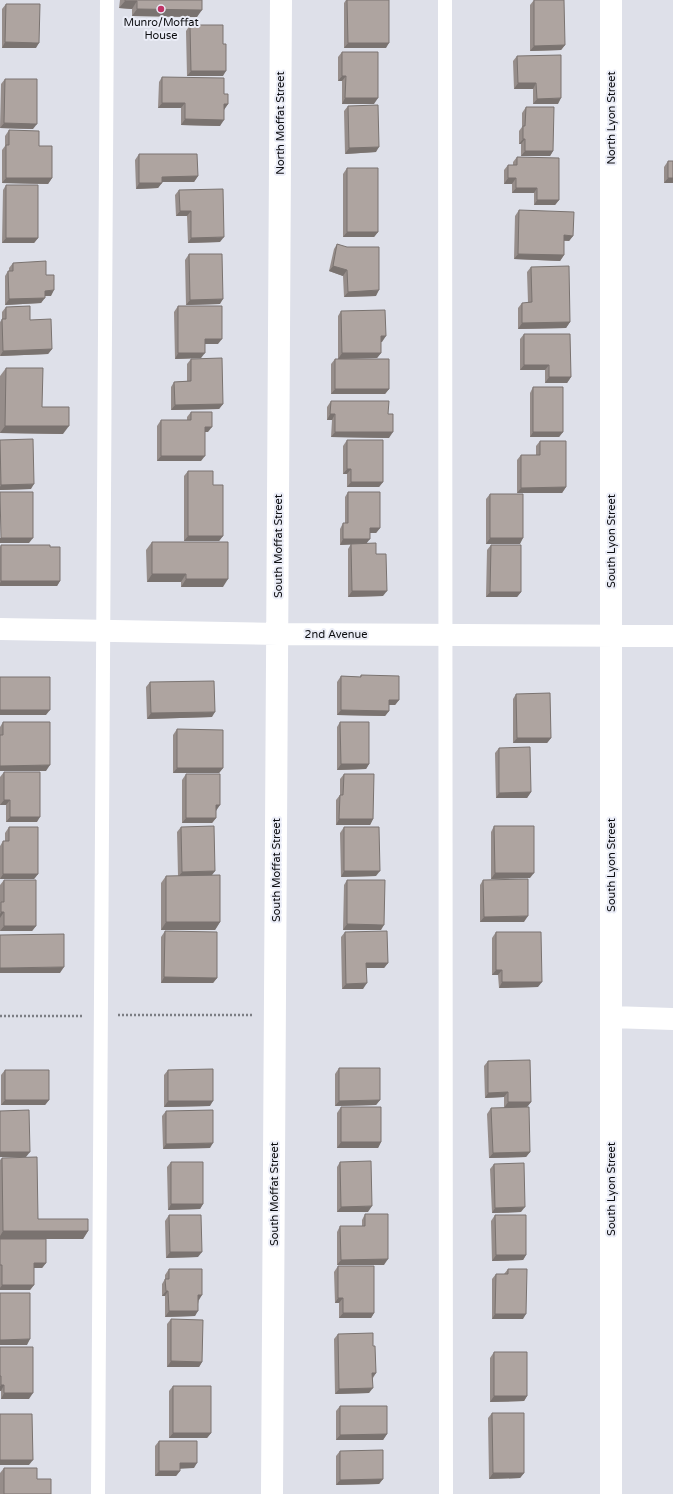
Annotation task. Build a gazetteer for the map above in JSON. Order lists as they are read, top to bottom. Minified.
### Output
{"streets":{"street":["North Lyon Street","North Moffat Street","South Lyon Street","South Moffat Street","2nd Avenue"]},"crossings":[["North Lyon Street","South Lyon Street"],["North Moffat Street","South Moffat Street"],["South Lyon Street","2nd Avenue"],["South Moffat Street","2nd Avenue"]],"places":["Munro/Moffat House"]}
